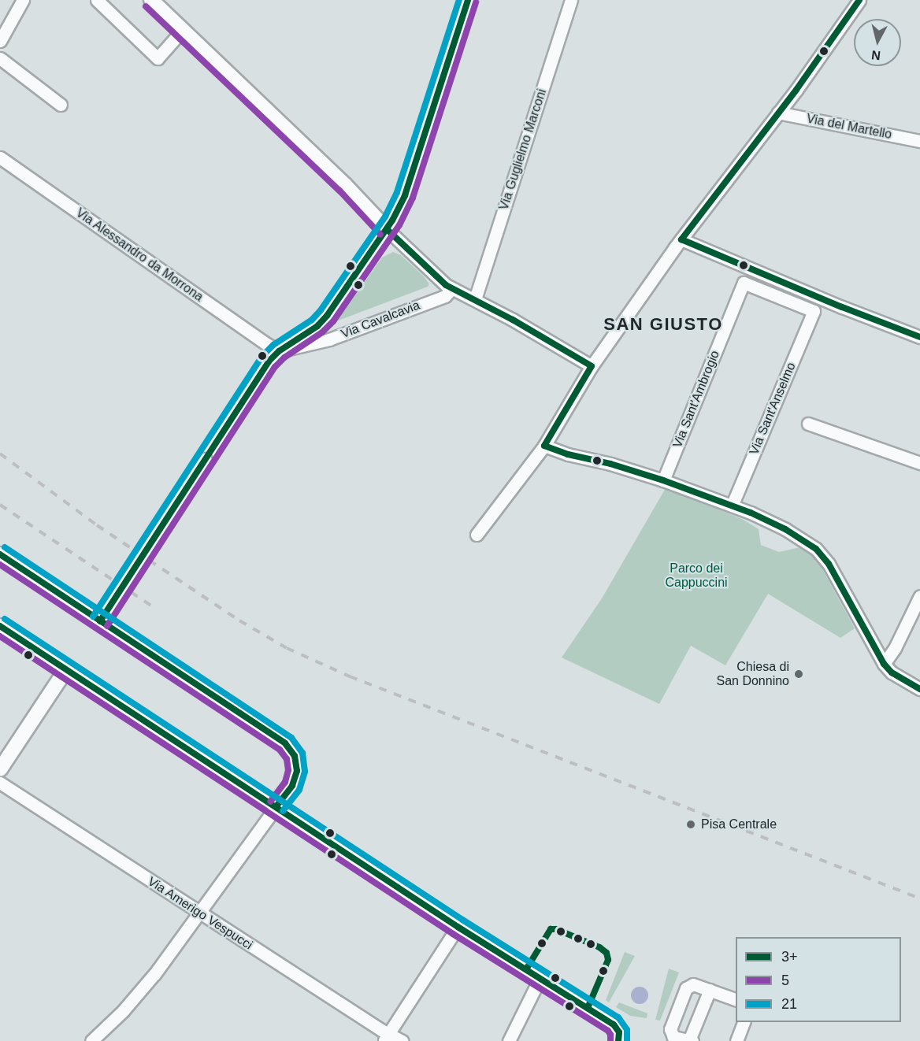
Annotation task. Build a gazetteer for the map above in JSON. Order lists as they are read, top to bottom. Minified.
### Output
{"streets":{"street":["Via del Martello","Via Guglielmo Marconi","Via Alessandro da Morrona","Via Cavalcavia","Via Sant'Ambrogio","Via Sant'Anselmo","Via Amerigo Vespucci"]},"crossings":[["Via Alessandro da Morrona","Via Cavalcavia"],["Via Sant'Ambrogio","Via Sant'Anselmo"]],"districts":["SAN GIUSTO"],"parks":["Parco dei Cappuccini"],"places":["Chiesa di San Donnino","Pisa Centrale"],"lines":["transit line 3+","transit line 21","transit line 5"],"legend":["3+","5","21"],"north":"bottom"}
